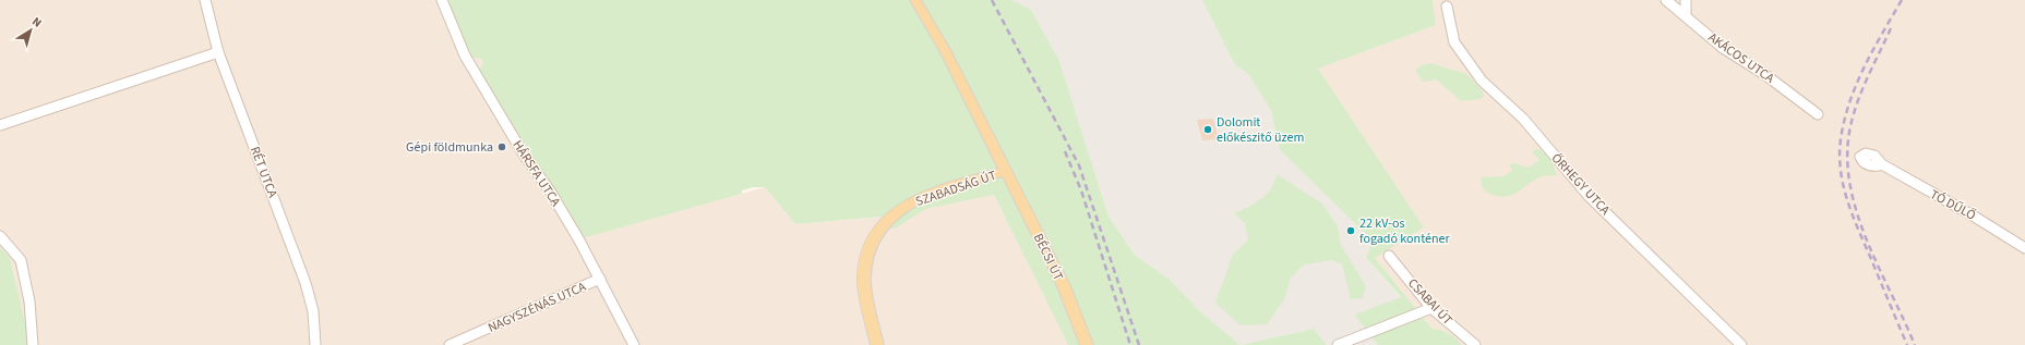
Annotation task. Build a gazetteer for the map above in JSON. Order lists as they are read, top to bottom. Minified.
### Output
{"streets":{"main road":["SZABADSÁG ÚT","BÉCSI ÚT"],"street":["AKÁCOS UTCA","RÉT UTCA","HÁRSFA UTCA","ŐRHEGY UTCA","TÓ DŰLŐ","CSABAI ÚT","NAGYSZÉNÁS UTCA"]},"crossings":[["HÁRSFA UTCA","NAGYSZÉNÁS UTCA"],["SZABADSÁG ÚT","BÉCSI ÚT"]],"places":["Dolomit előkészitő üzem","Gépi földmunka","22 kV-os fogadó konténer"],"north":"top right"}
